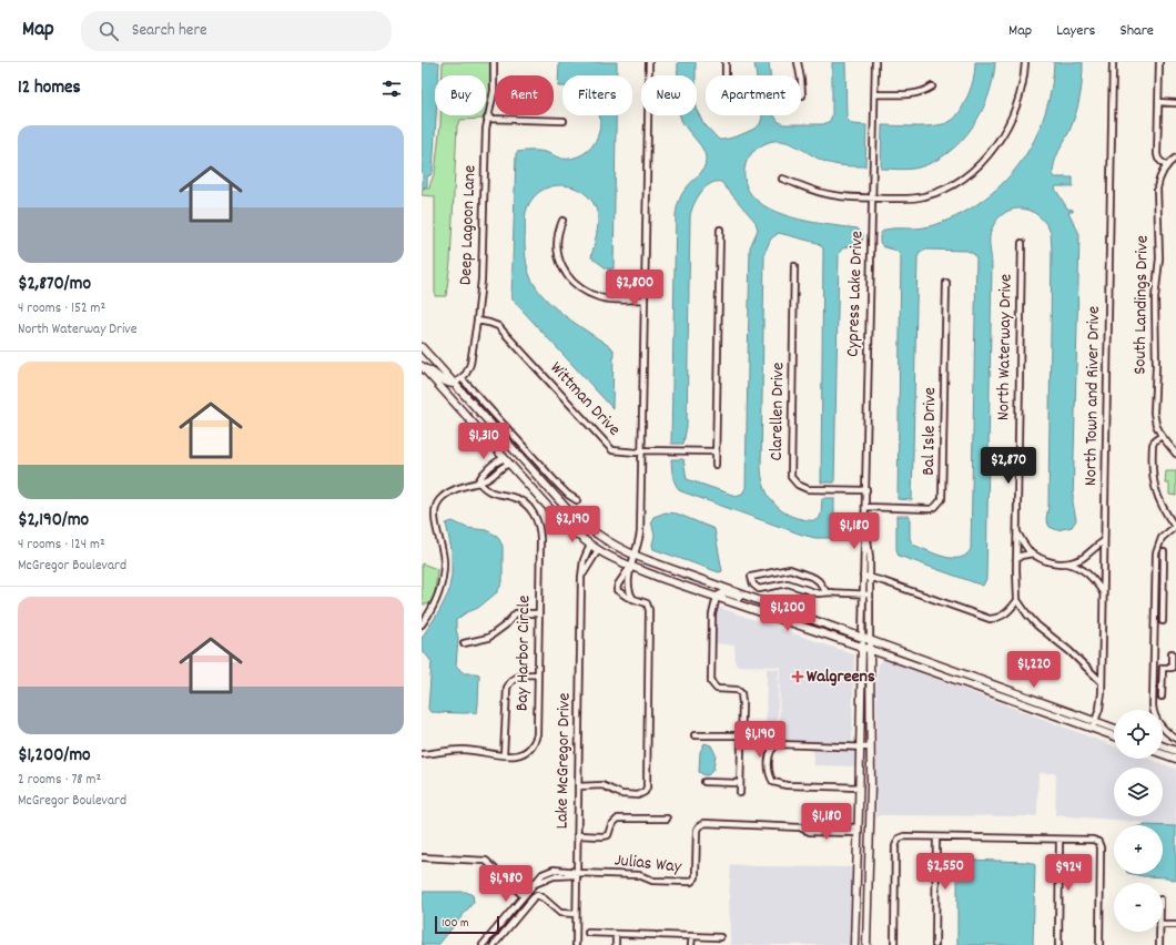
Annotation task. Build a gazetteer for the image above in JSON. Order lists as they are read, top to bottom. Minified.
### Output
{"streets":{"main road":["Cypress Lake Drive"],"street":["Deep Lagoon Lane","South Landings Drive","North Waterway Drive","North Town and River Drive","Wittman Drive","Clarellen Drive","Bal Isle Drive","Bay Harbor Circle","Lake McGregor Drive","Julias Way"]},"crossings":[["Deep Lagoon Lane","Wittman Drive"],["Cypress Lake Drive","Clarellen Drive"],["Cypress Lake Drive","Bal Isle Drive"],["Cypress Lake Drive","Julias Way"],["Lake McGregor Drive","Julias Way"]],"places":{"health":["Walgreens"]},"scale_bar":"100 m","page":{"header":"Map","search":"Search here","nav":["Map","Layers","Share"],"heading":"12 homes","chip":["Buy","Rent","Filters","New","Apartment"],"list":[{"name":"$2,870/mo","note":"4 rooms · 152 m² · North Waterway Drive"},{"name":"$2,190/mo","note":"4 rooms · 124 m² · McGregor Boulevard"},{"name":"$1,200/mo","note":"2 rooms · 78 m² · McGregor Boulevard"}],"price":["$2,800","$1,310","$2,870","$2,190","$1,180","$1,200","$1,220","$1,190","$1,180","$2,550","$924","$1,980"],"map_buttons":["+","−"],"scale":"100 m"}}
